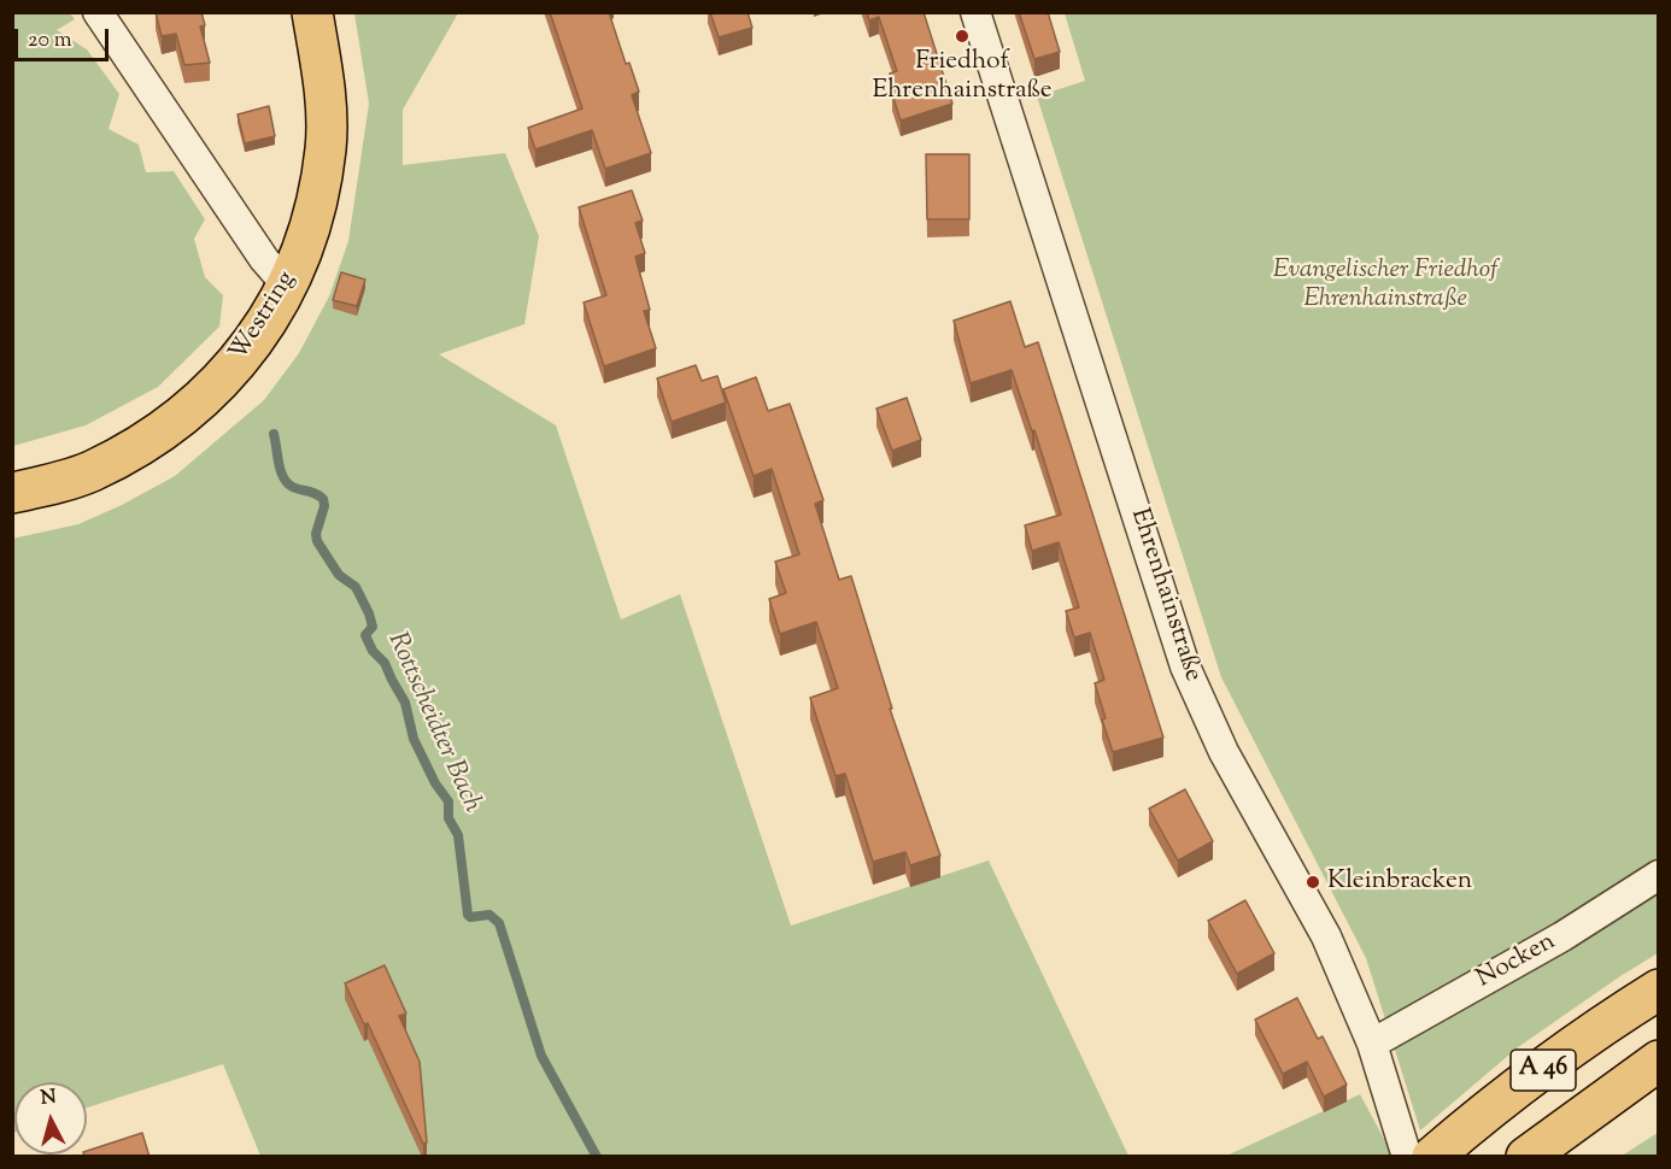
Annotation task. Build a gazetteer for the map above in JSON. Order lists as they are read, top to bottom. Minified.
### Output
{"streets":{"main road":["Westring","A 46"],"street":["Ehrenhainstraße","Nocken"]},"crossings":[["Ehrenhainstraße","Nocken"]],"water":["Rottscheidter Bach"],"parks":["Evangelischer Friedhof Ehrenhainstraße"],"places":["Friedhof Ehrenhainstraße","Kleinbracken"],"scale_bar":"20 m","north":"top"}
